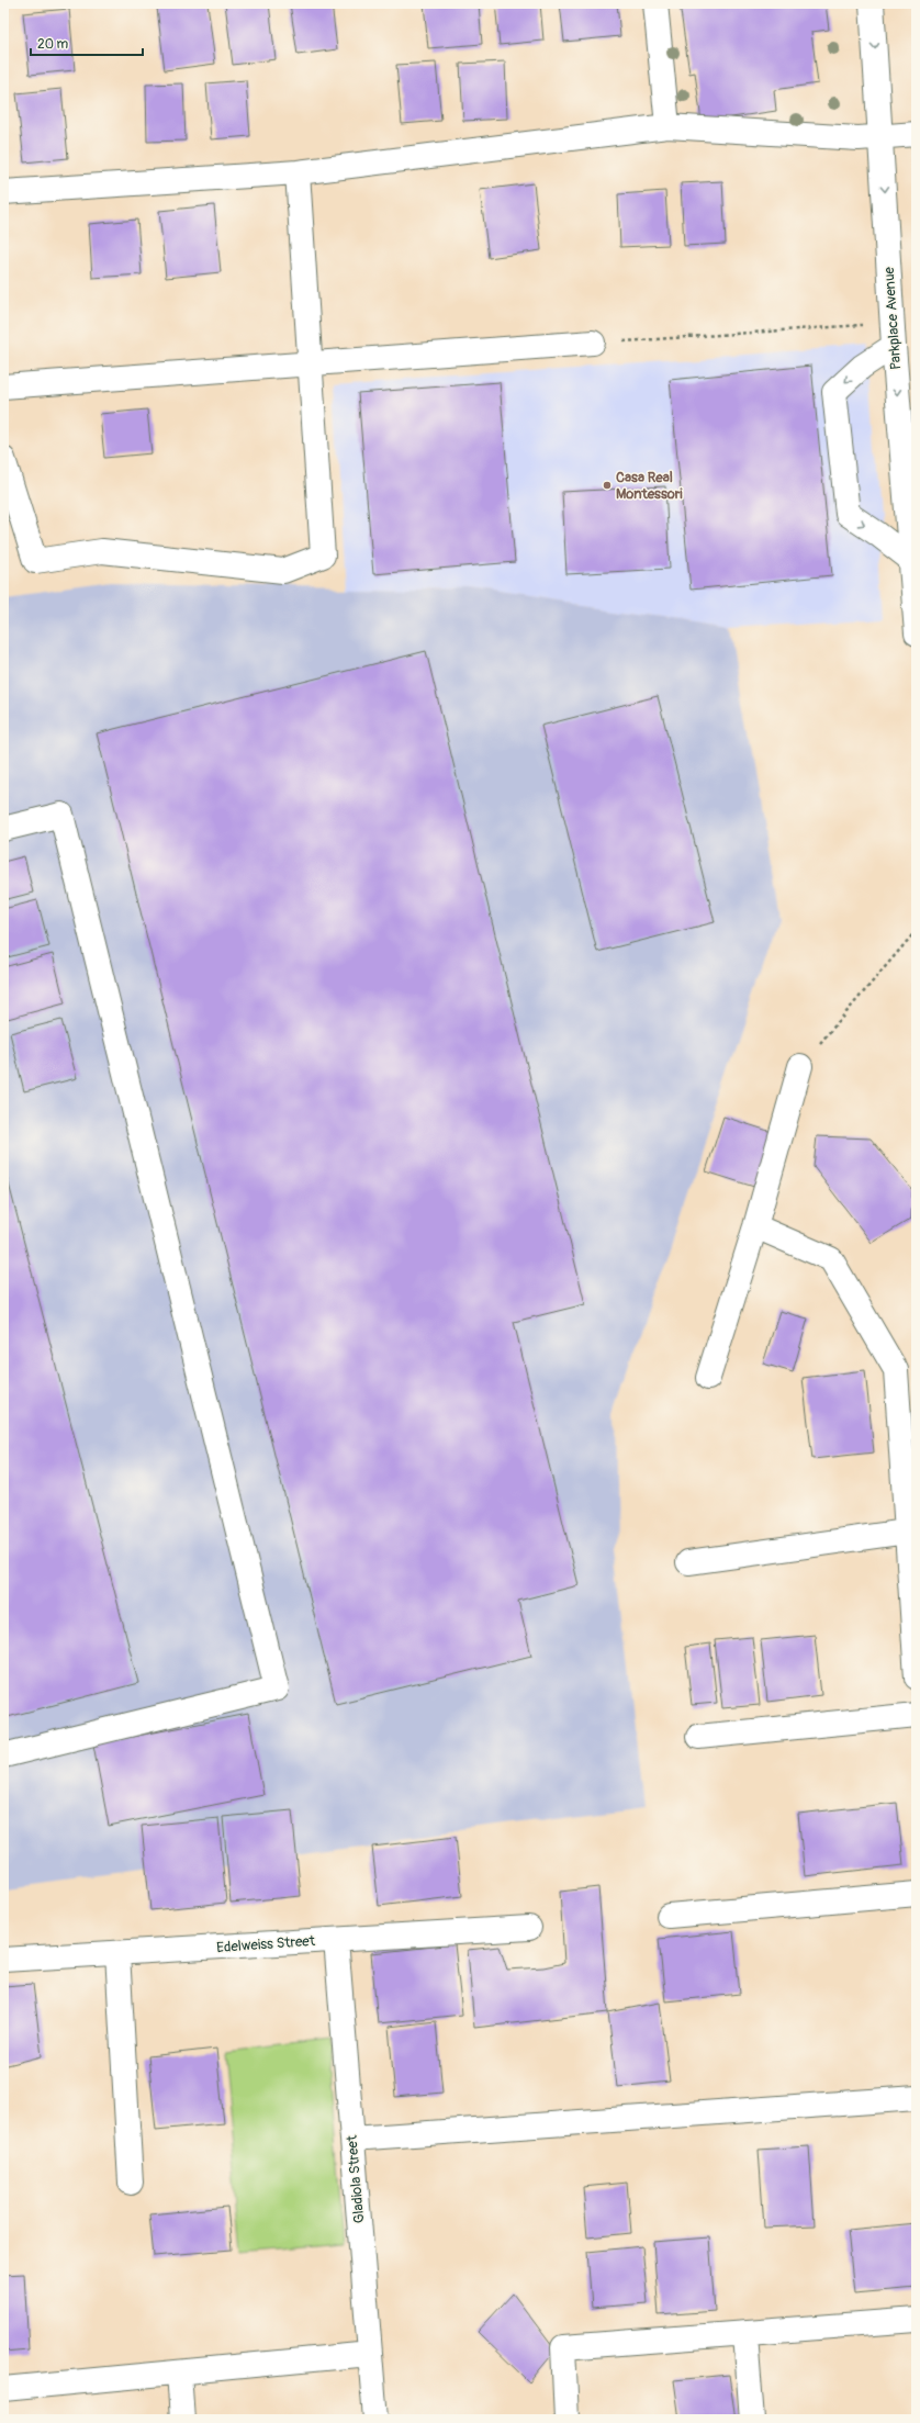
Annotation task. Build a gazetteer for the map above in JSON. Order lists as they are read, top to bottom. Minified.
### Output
{"streets":{"street":["Parkplace Avenue","Edelweiss Street","Gladiola Street"]},"crossings":[["Edelweiss Street","Gladiola Street"]],"one_way":["Parkplace Avenue"],"places":["Casa Real Montessori"],"scale_bar":"20 m"}
